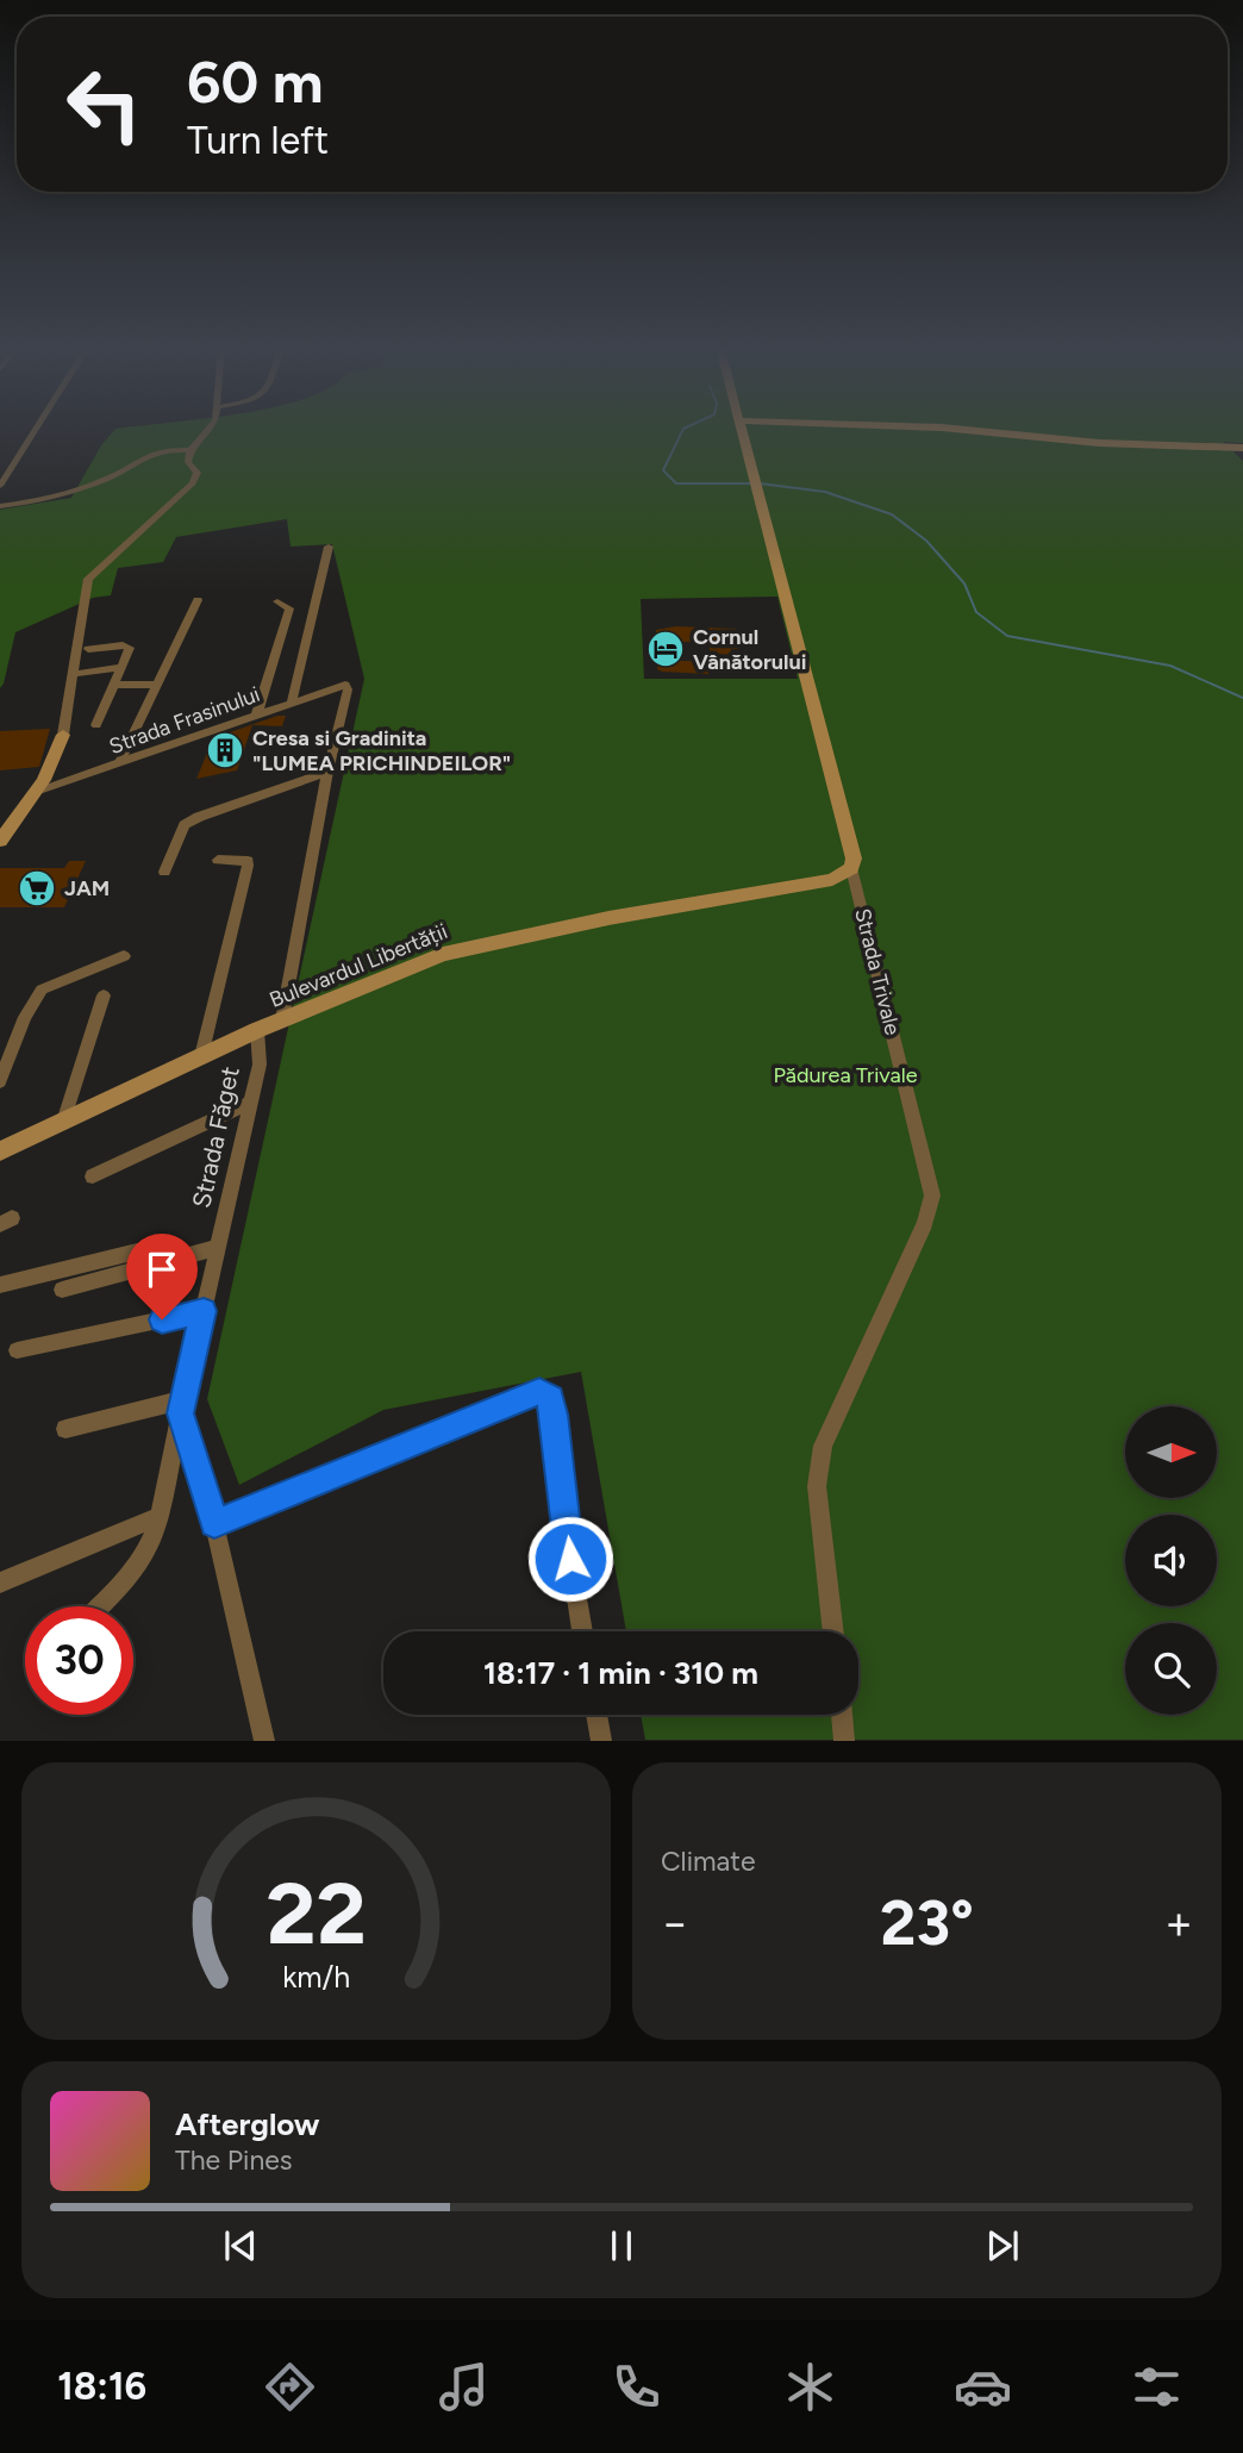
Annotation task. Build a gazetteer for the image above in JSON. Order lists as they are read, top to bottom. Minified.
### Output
{"streets":{"main road":["Bulevardul Libertății","Strada Trivale"],"street":["Strada Frasinului","Strada Făget"]},"crossings":[["Bulevardul Libertății","Strada Trivale"],["Bulevardul Libertății","Strada Făget"]],"parks":["Pădurea Trivale"],"places":{"hotel":["Cornul Vânătorului"],"building":["Cresa si Gradinita \"LUMEA PRICHINDEILOR\""],"supermarket":["JAM"]},"north":"right","page":{"turn":["60 m","Turn left"],"limit":"30","trip":"18:17 · 1 min · 310 m","tile":"Climate","heat":["−","23°","+"],"song":["Afterglow","The Pines"],"tabs":"18:16","gauge":["22","km/h"]}}
